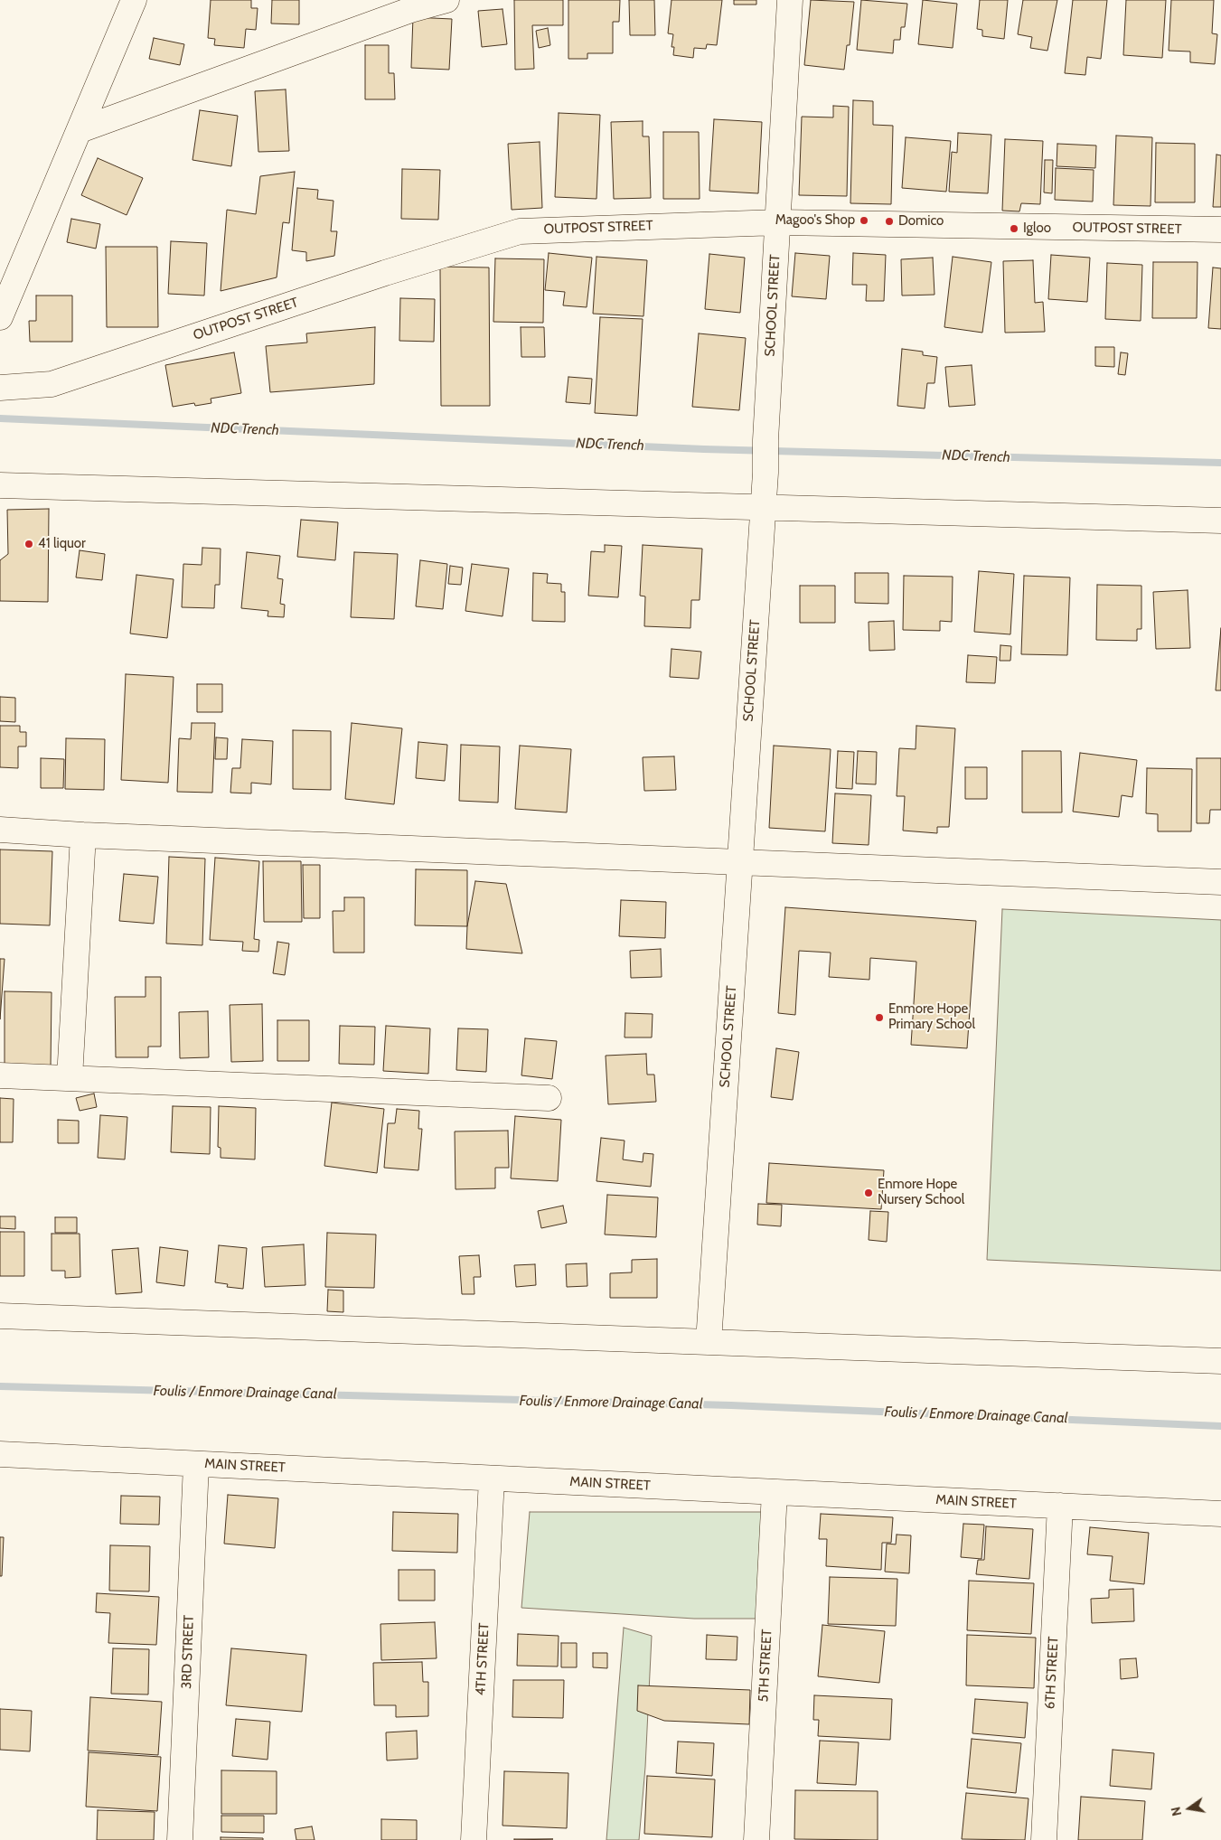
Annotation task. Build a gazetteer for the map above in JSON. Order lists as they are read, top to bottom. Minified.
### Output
{"streets":{"street":["OUTPOST STREET","SCHOOL STREET","MAIN STREET","3RD STREET","4TH STREET","5TH STREET","6TH STREET"]},"crossings":[["OUTPOST STREET","SCHOOL STREET"],["MAIN STREET","3RD STREET"],["MAIN STREET","4TH STREET"],["MAIN STREET","5TH STREET"],["MAIN STREET","6TH STREET"]],"water":["NDC Trench","Foulis / Enmore Drainage Canal"],"places":["Magoo's Shop","Domico","Igloo","41 liquor","Enmore Hope Primary School","Enmore Hope Nursery School"],"north":"left"}
